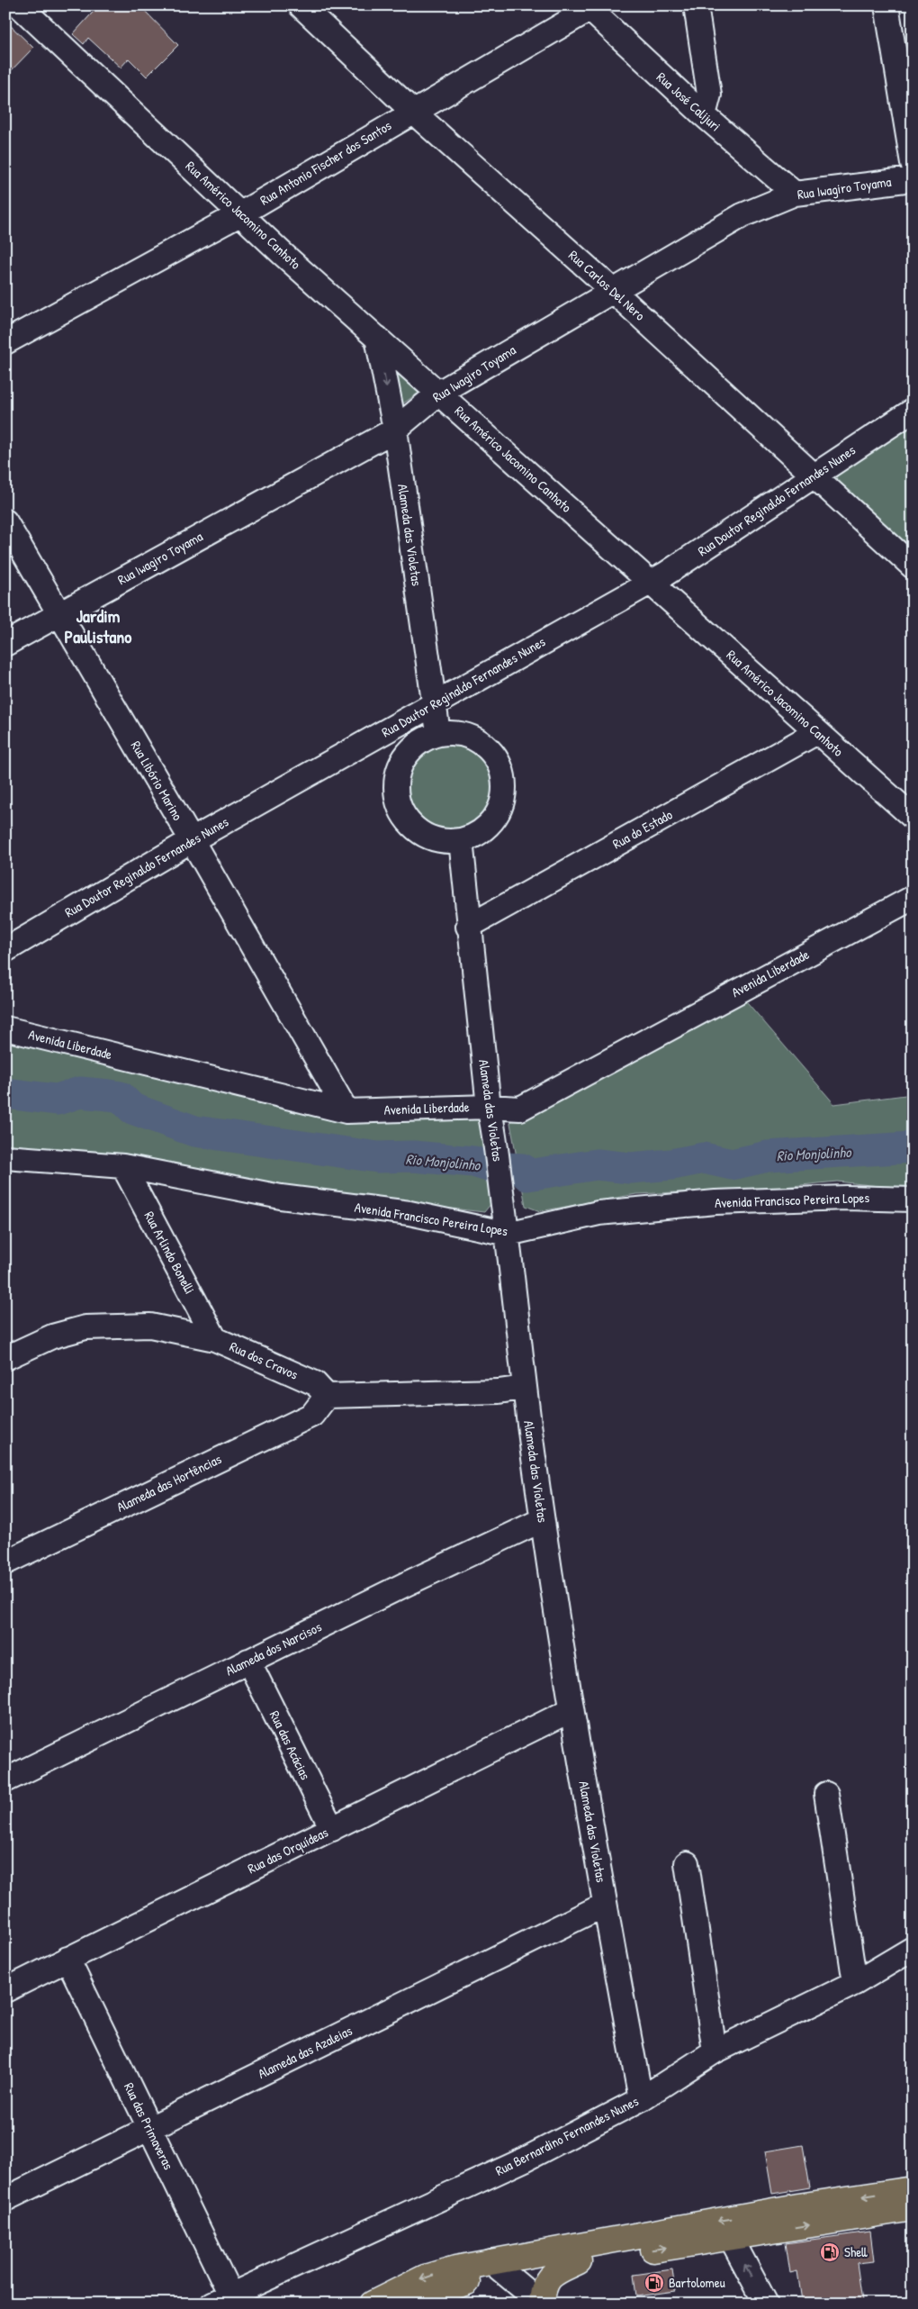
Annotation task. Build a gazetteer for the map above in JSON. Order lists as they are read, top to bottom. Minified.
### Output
{"streets":{"street":["Rua José Calijuri","Rua Antonio Fischer dos Santos","Rua Iwagiro Toyama","Rua Américo Jacomino Canhoto","Rua Carlos Del Nero","Rua Doutor Reginaldo Fernandes Nunes","Alameda das Violetas","Rua Libório Marino","Rua do Estado","Avenida Liberdade","Avenida Francisco Pereira Lopes","Rua Arlindo Bonelli","Rua dos Cravos","Alameda das Hortências","Alameda dos Narcisos","Rua das Acácias","Rua das Orquídeas","Alameda das Azaleias","Rua das Primaveras","Rua Bernardino Fernandes Nunes"]},"crossings":[["Rua José Calijuri","Rua Antonio Fischer dos Santos"],["Rua José Calijuri","Rua Iwagiro Toyama"],["Rua Antonio Fischer dos Santos","Rua Américo Jacomino Canhoto"],["Rua Antonio Fischer dos Santos","Rua Carlos Del Nero"],["Rua Iwagiro Toyama","Rua Américo Jacomino Canhoto"],["Rua Iwagiro Toyama","Rua Carlos Del Nero"],["Rua Iwagiro Toyama","Alameda das Violetas"],["Rua Iwagiro Toyama","Rua Libório Marino"],["Rua Américo Jacomino Canhoto","Rua Doutor Reginaldo Fernandes Nunes"],["Rua Américo Jacomino Canhoto","Alameda das Violetas"],["Rua Américo Jacomino Canhoto","Rua do Estado"],["Rua Carlos Del Nero","Rua Doutor Reginaldo Fernandes Nunes"],["Rua Doutor Reginaldo Fernandes Nunes","Alameda das Violetas"],["Rua Doutor Reginaldo Fernandes Nunes","Rua Libório Marino"],["Alameda das Violetas","Rua do Estado"],["Alameda das Violetas","Avenida Liberdade"],["Alameda das Violetas","Avenida Francisco Pereira Lopes"],["Alameda das Violetas","Alameda dos Narcisos"],["Alameda das Violetas","Rua das Orquídeas"],["Alameda das Violetas","Alameda das Azaleias"],["Alameda das Violetas","Rua Bernardino Fernandes Nunes"],["Rua Libório Marino","Avenida Liberdade"],["Avenida Francisco Pereira Lopes","Rua Arlindo Bonelli"],["Rua Arlindo Bonelli","Rua dos Cravos"],["Rua dos Cravos","Alameda das Hortências"],["Alameda dos Narcisos","Rua das Acácias"],["Rua das Acácias","Rua das Orquídeas"],["Rua das Orquídeas","Rua das Primaveras"],["Alameda das Azaleias","Rua das Primaveras"],["Rua das Primaveras","Rua Bernardino Fernandes Nunes"]],"districts":["Jardim Paulistano"],"water":["Rio Monjolinho"],"places":{"fuel station":["Shell","Bartolomeu"]}}
